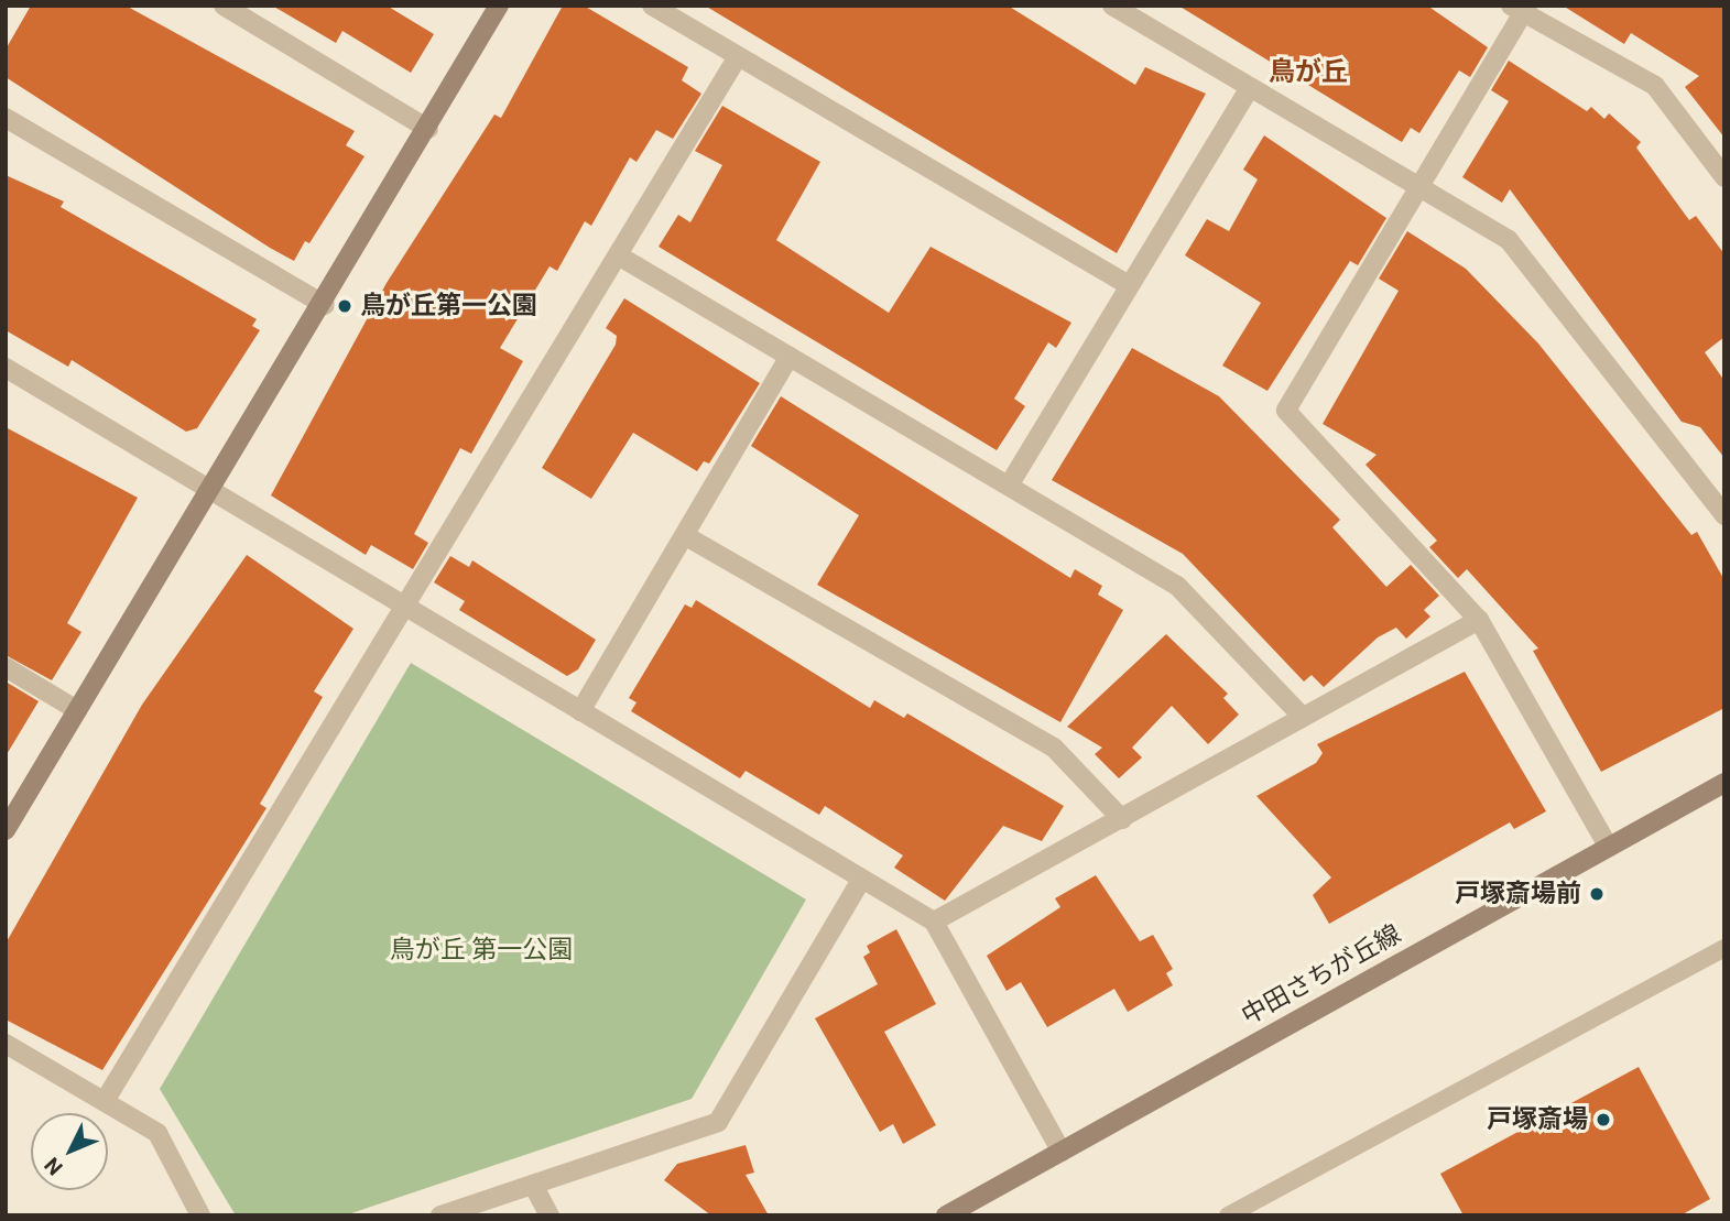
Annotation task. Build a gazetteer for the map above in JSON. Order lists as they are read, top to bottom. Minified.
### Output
{"streets":{"street":["中田さちが丘線"]},"districts":["鳥が丘"],"parks":["鳥が丘 第一公園"],"places":["鳥が丘第一公園","戸塚斎場前","戸塚斎場"],"north":"bottom left"}
